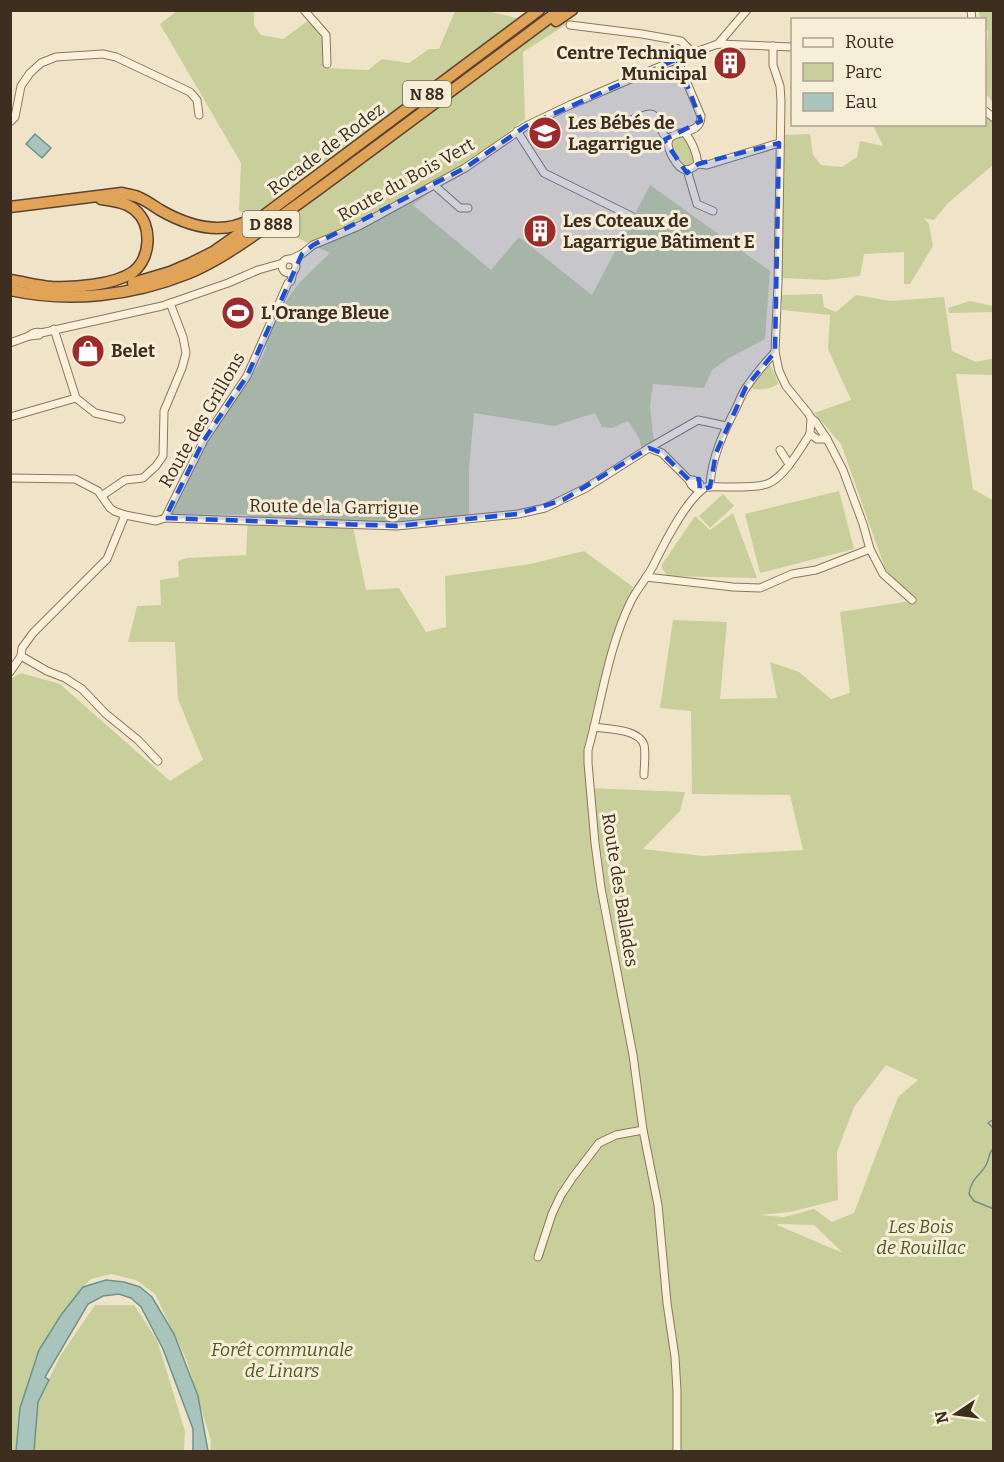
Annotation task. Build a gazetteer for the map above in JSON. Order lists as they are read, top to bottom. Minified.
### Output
{"streets":{"highway":["N 88","Rocade de Rodez","D 888"],"street":["Route du Bois Vert","Route des Grillons","Route de la Garrigue","Route des Ballades"]},"crossings":[["Route du Bois Vert","Route des Grillons"],["Route des Grillons","Route de la Garrigue"]],"parks":["Les Bois de Rouillac","Forêt communale de Linars"],"places":{"building":["Centre Technique Municipal","Les Coteaux de Lagarrigue Bâtiment E"],"school or university":["Les Bébés de Lagarrigue"],"sports":["L'Orange Bleue"],"shop":["Belet"]},"legend":["Route","Parc","Eau"],"north":"left"}
